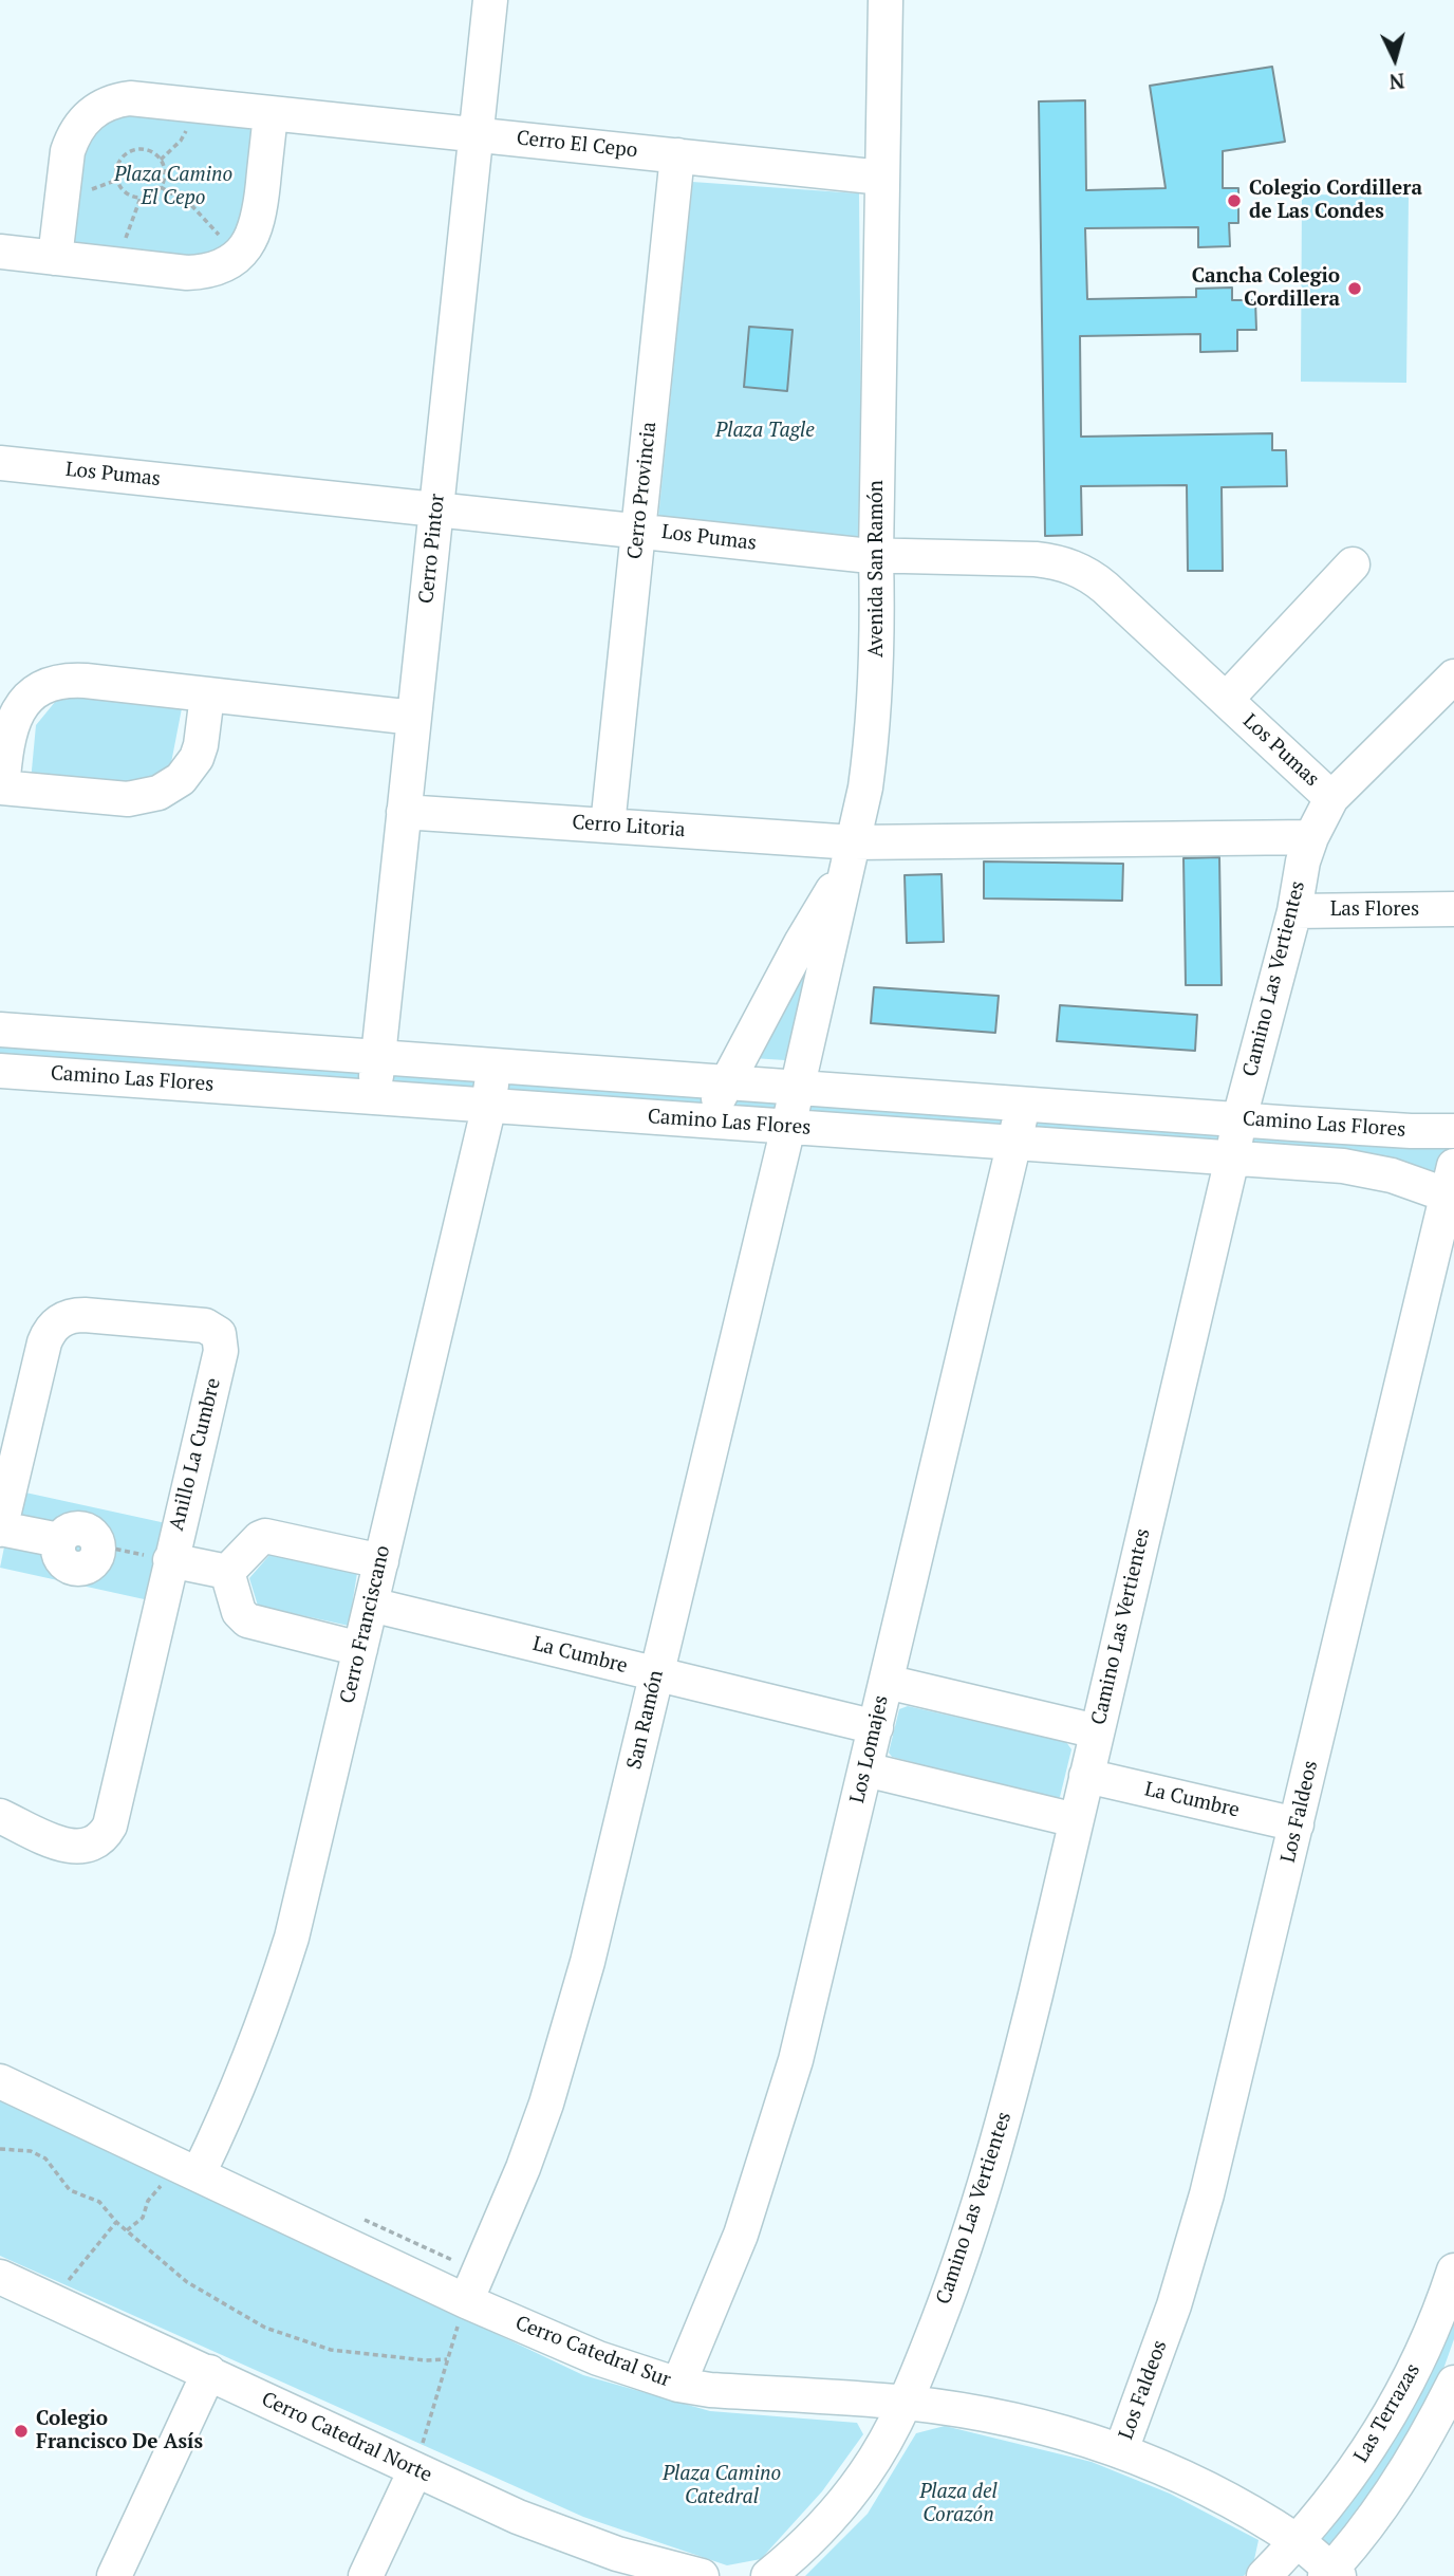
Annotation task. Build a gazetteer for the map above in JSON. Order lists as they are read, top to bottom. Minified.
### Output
{"streets":{"street":["Cerro El Cepo","Los Pumas","Cerro Provincia","Cerro Pintor","Avenida San Ramón","Cerro Litoria","Las Flores","Camino Las Vertientes","Camino Las Flores","Anillo La Cumbre","Cerro Franciscano","La Cumbre","San Ramón","Los Lomajes","Los Faldeos","Cerro Catedral Sur","Las Terrazas","Cerro Catedral Norte"]},"crossings":[["Cerro El Cepo","Cerro Provincia"],["Cerro El Cepo","Cerro Pintor"],["Cerro El Cepo","Avenida San Ramón"],["Los Pumas","Cerro Provincia"],["Los Pumas","Cerro Pintor"],["Los Pumas","Avenida San Ramón"],["Los Pumas","Camino Las Vertientes"],["Cerro Provincia","Cerro Litoria"],["Cerro Pintor","Cerro Litoria"],["Cerro Pintor","Camino Las Flores"],["Avenida San Ramón","Cerro Litoria"],["Avenida San Ramón","Camino Las Flores"],["Avenida San Ramón","San Ramón"],["Cerro Litoria","Camino Las Vertientes"],["Las Flores","Camino Las Vertientes"],["Camino Las Vertientes","Camino Las Flores"],["Camino Las Vertientes","La Cumbre"],["Camino Las Vertientes","Cerro Catedral Sur"],["Camino Las Flores","Cerro Franciscano"],["Camino Las Flores","San Ramón"],["Camino Las Flores","Los Lomajes"],["Camino Las Flores","Los Faldeos"],["Cerro Franciscano","La Cumbre"],["Cerro Franciscano","Cerro Catedral Sur"],["La Cumbre","San Ramón"],["La Cumbre","Los Lomajes"],["La Cumbre","Los Faldeos"],["San Ramón","Cerro Catedral Sur"],["Los Lomajes","Cerro Catedral Sur"],["Los Faldeos","Cerro Catedral Sur"],["Cerro Catedral Sur","Las Terrazas"]],"parks":["Plaza Camino El Cepo","Plaza Tagle","Plaza Camino Catedral","Plaza del Corazón"],"places":["Colegio Cordillera de Las Condes","Cancha Colegio Cordillera","Colegio Francisco De Asís"],"north":"bottom"}
